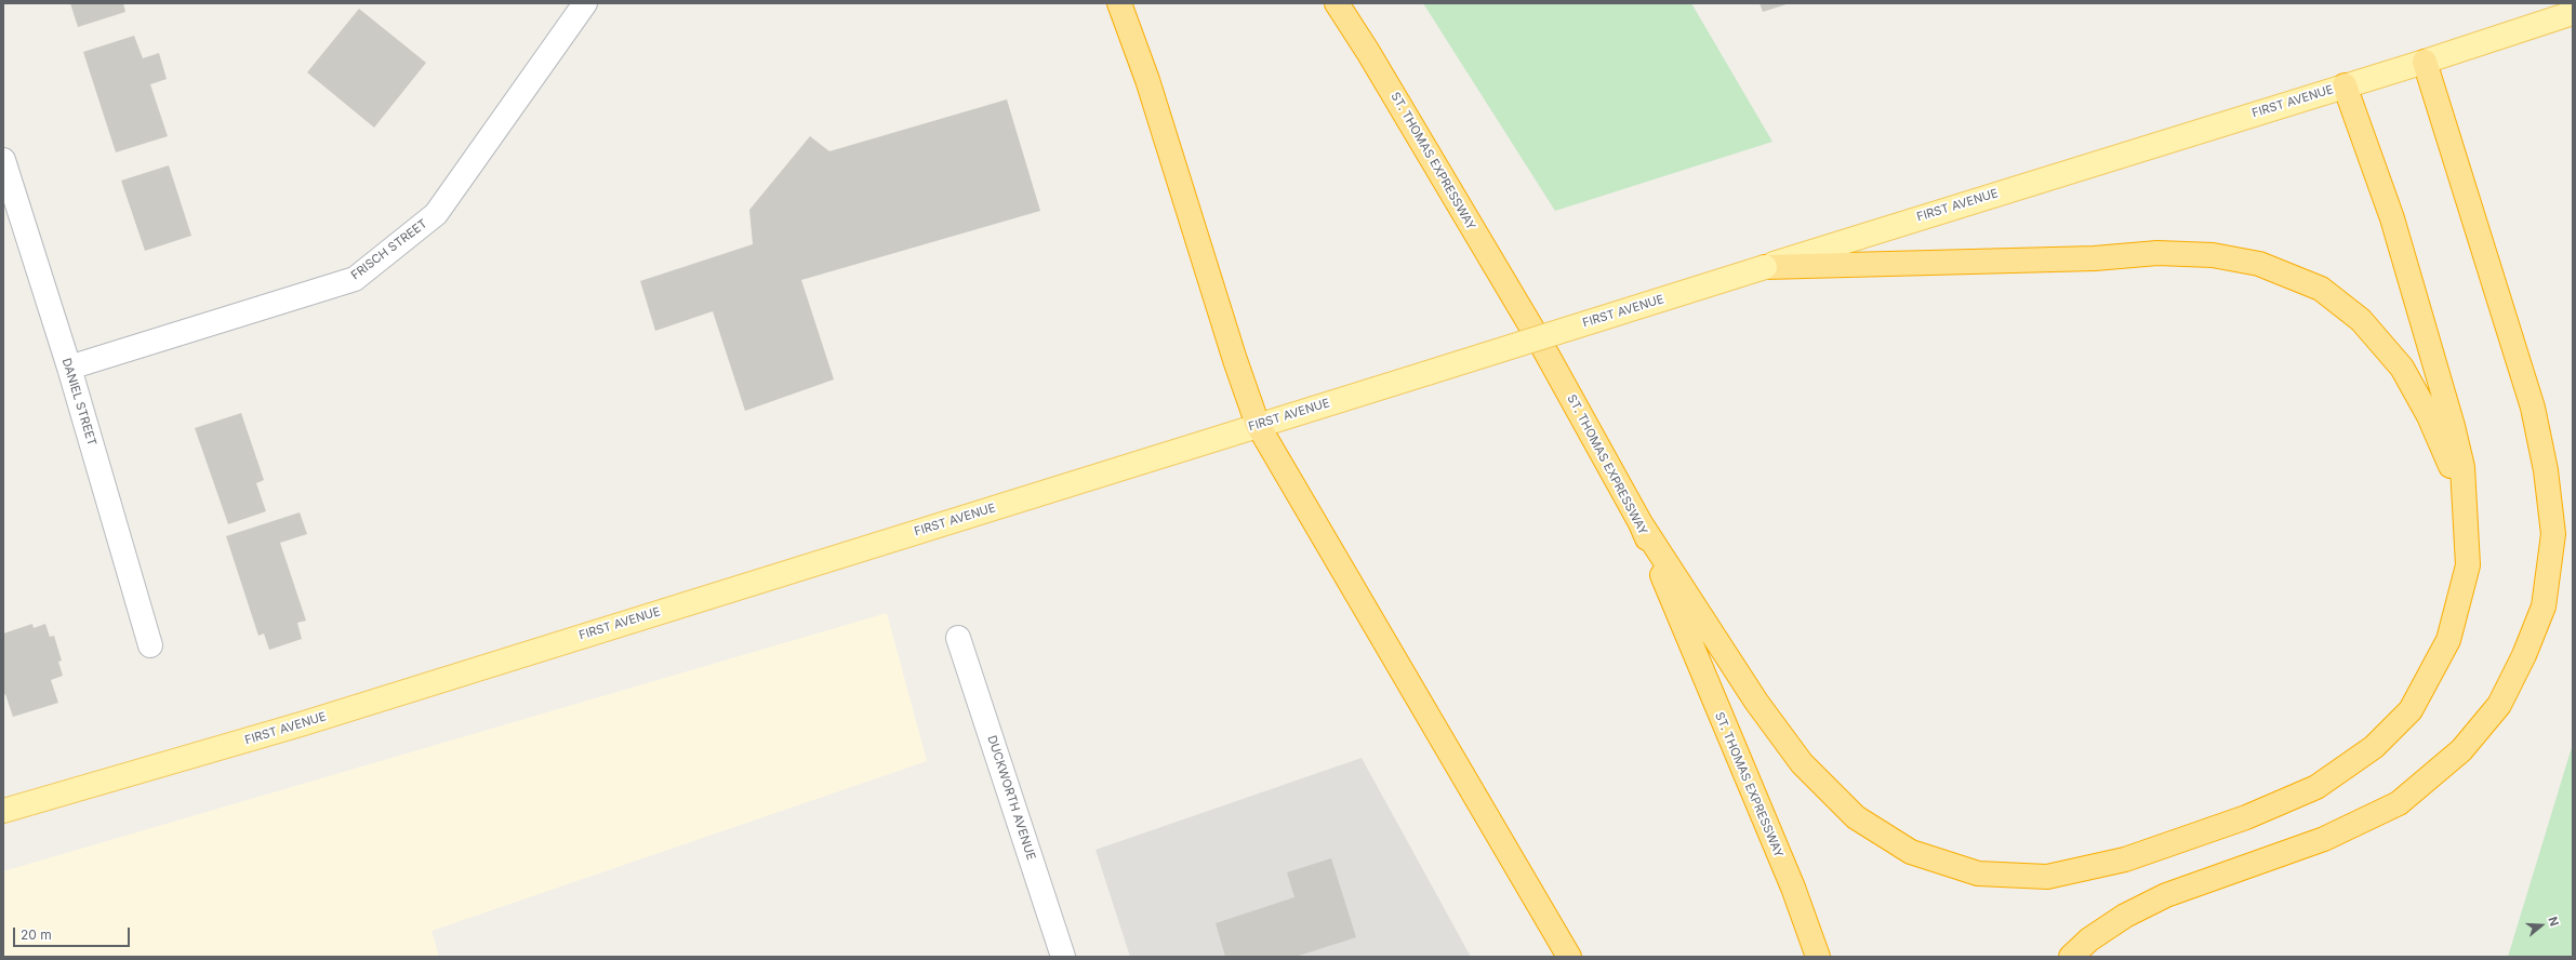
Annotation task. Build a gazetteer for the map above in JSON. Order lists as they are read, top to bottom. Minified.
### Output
{"streets":{"highway":["ST. THOMAS EXPRESSWAY"],"main road":["FIRST AVENUE"],"street":["FRISCH STREET","DANIEL STREET","DUCKWORTH AVENUE"]},"crossings":[["FRISCH STREET","DANIEL STREET"]],"scale_bar":"20 m","north":"right"}
